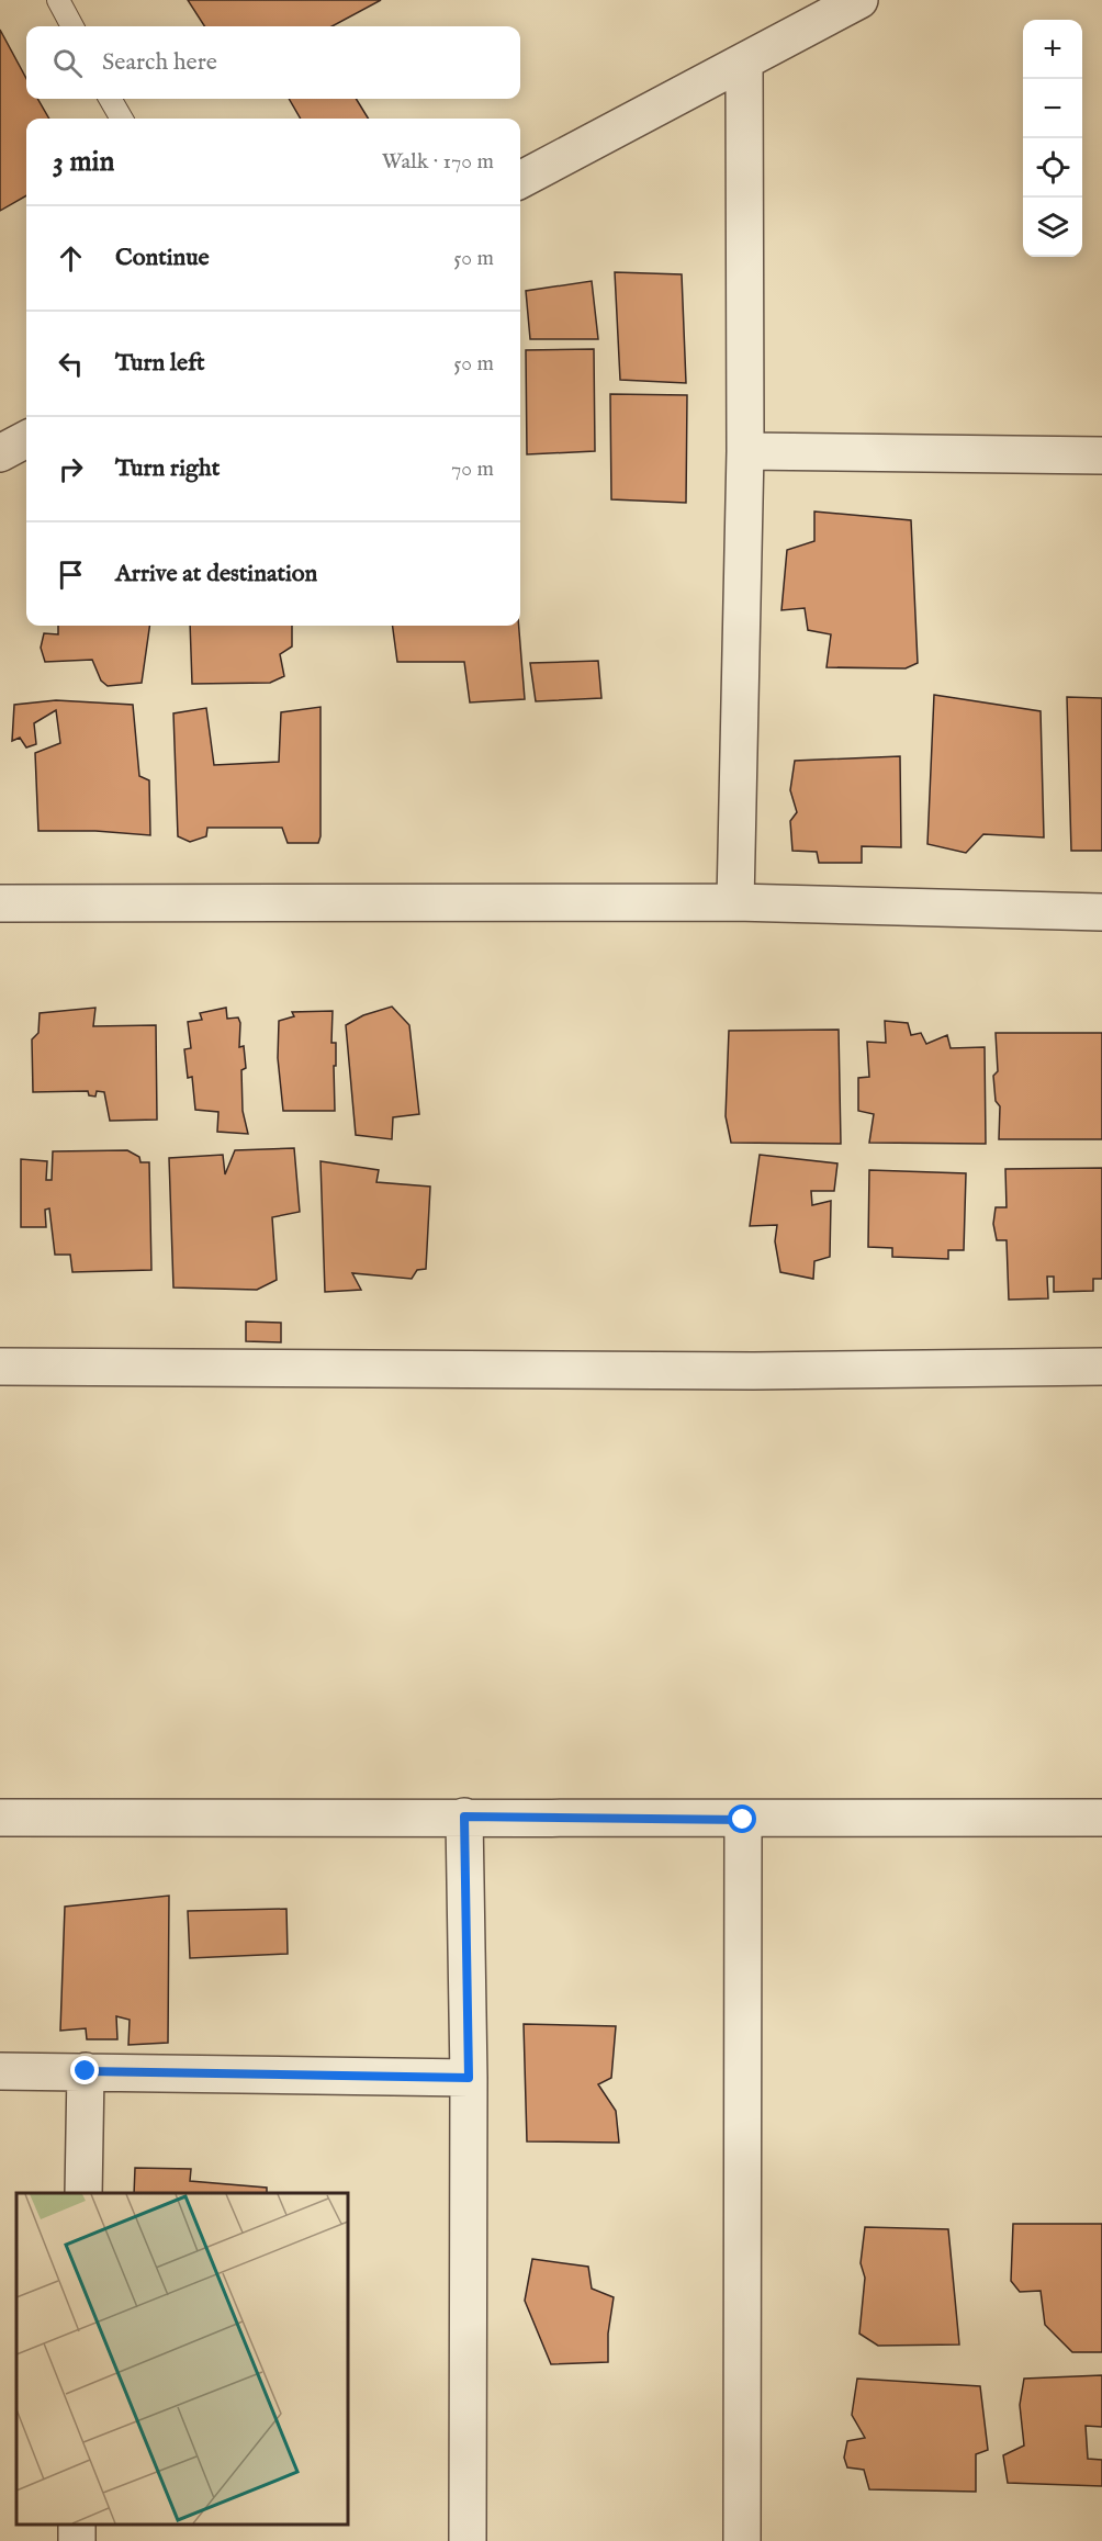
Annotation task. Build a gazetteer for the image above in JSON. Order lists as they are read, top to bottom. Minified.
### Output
{"page":{"map_buttons":["+","−"],"search":"Search here","heading":["3 min","Walk · 170 m"],"list":[["Continue","50 m"],["Turn left","50 m"],["Turn right","70 m"],"Arrive at destination"]}}
